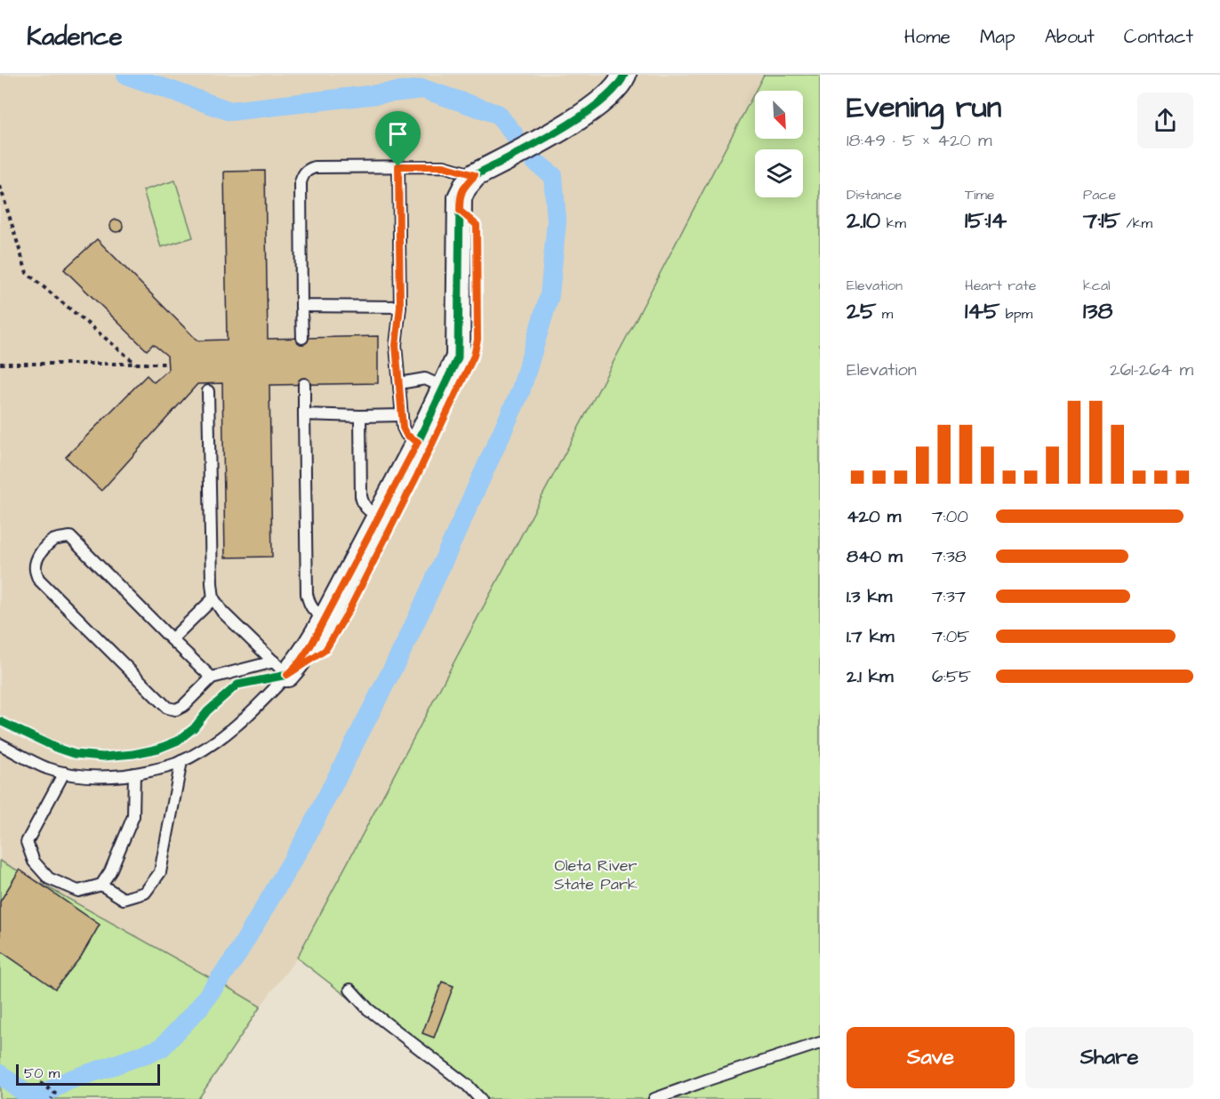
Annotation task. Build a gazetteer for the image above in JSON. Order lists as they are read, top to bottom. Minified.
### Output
{"parks":["Oleta River State Park"],"scale_bar":"50 m","north":"bottom right","page":{"header":"Kadence","nav":["Home","Map","About","Contact"],"heading":["Evening run","18:49 · 5 × 420 m"],"stats":[["Distance","2.10 km"],["Time","15:14"],["Pace","7:15 /km"],["Elevation","25 m"],["Heart rate","145 bpm"],["kcal","138"]],"chart":["Elevation","261–264 m"],"list":[{"name":"420 m","note":"7:00"},{"name":"840 m","note":"7:38"},{"name":"1.3 km","note":"7:37"},{"name":"1.7 km","note":"7:05"},{"name":"2.1 km","note":"6:55"}],"buttons":["Save","Share"],"scale":"50 m"}}
